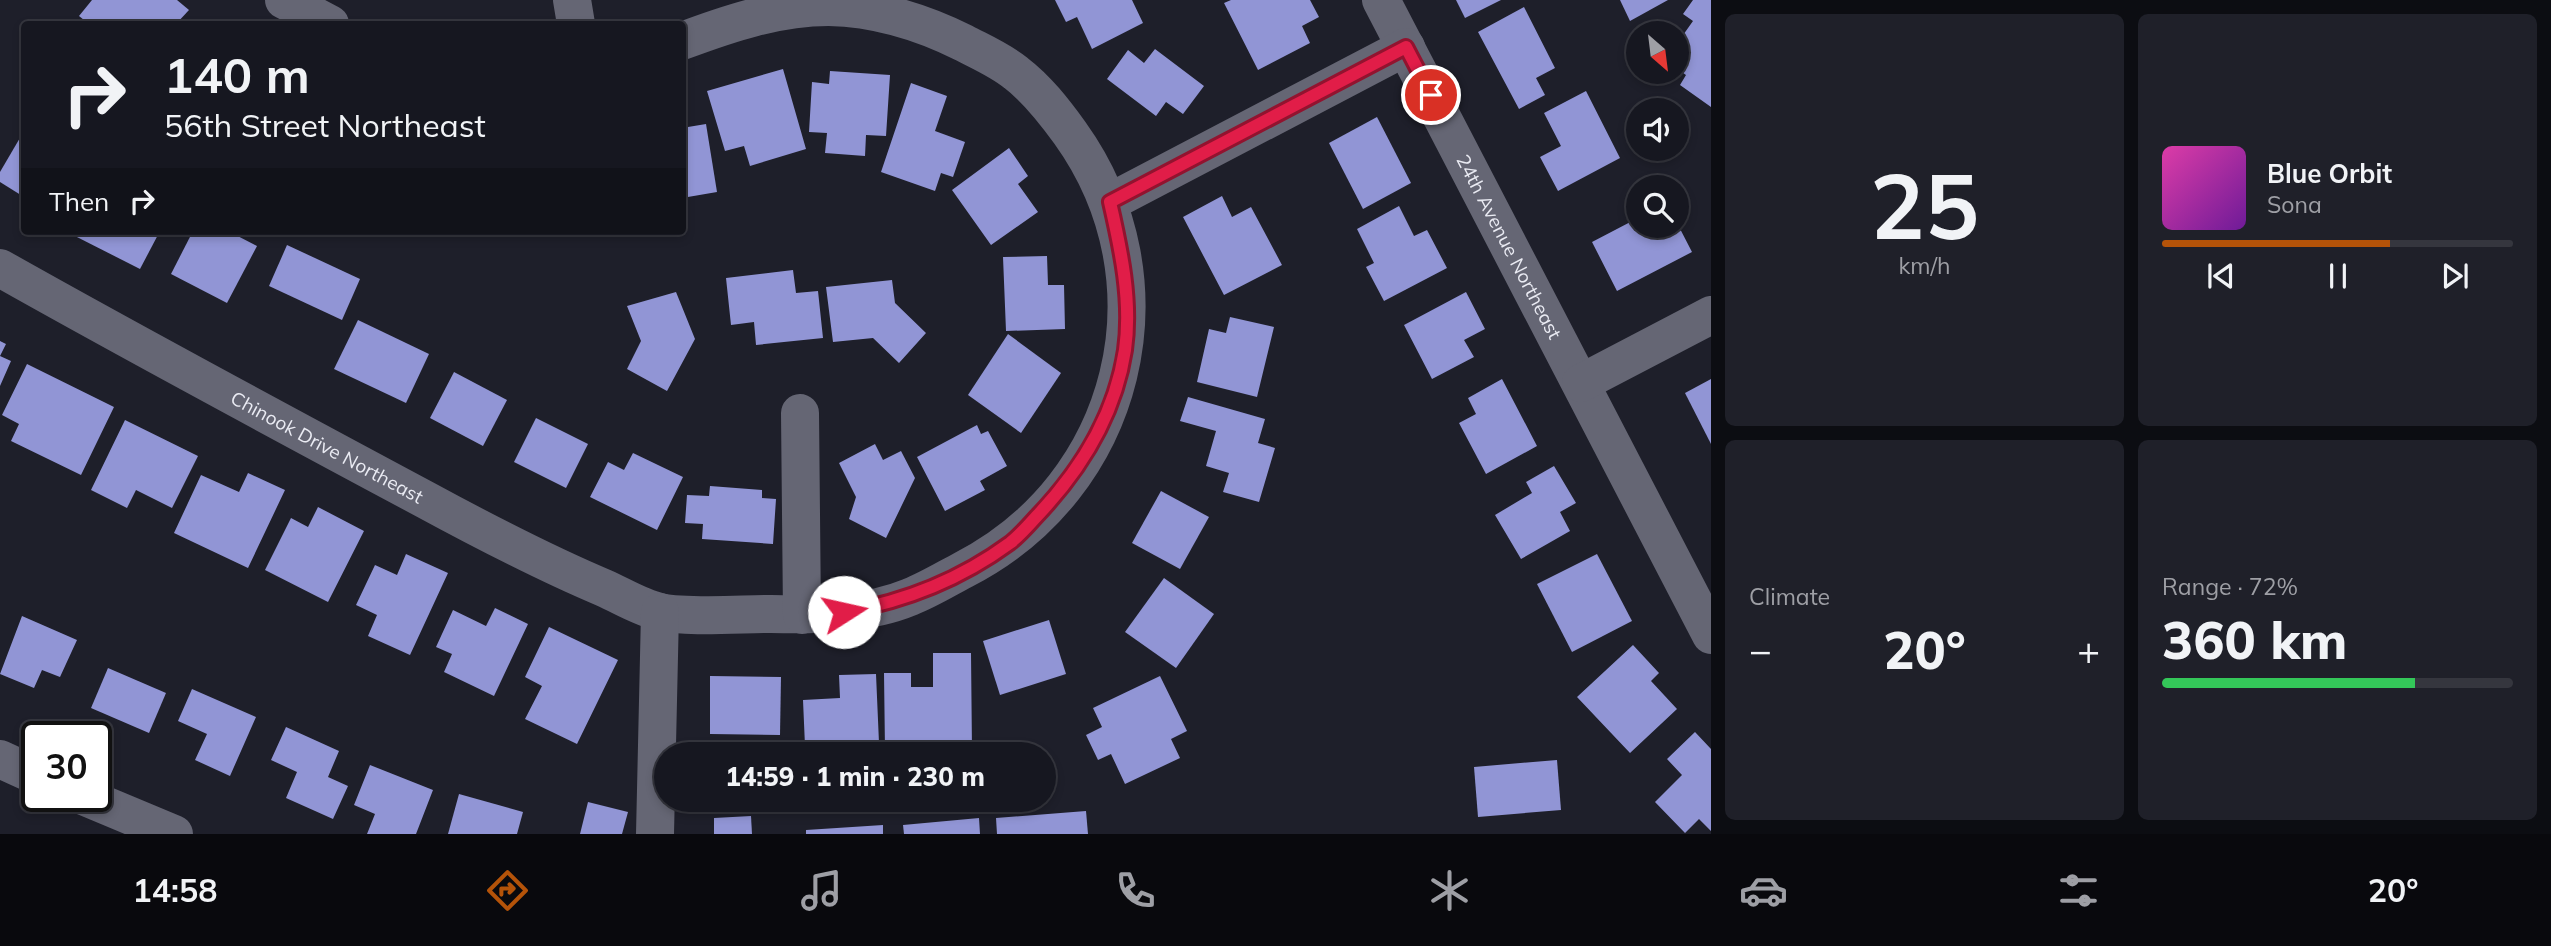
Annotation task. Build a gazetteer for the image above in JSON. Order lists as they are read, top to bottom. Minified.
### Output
{"streets":{"street":["24th Avenue Northeast","Chinook Drive Northeast"]},"north":"bottom right","page":{"tile":[["25","km/h"],"Climate",["Range · 72%","360 km"]],"turn":["140 m","56th Street Northeast"],"song":["Blue Orbit","Sona"],"then":"Then","heat":["−","20°","+"],"limit":"30","trip":"14:59 · 1 min · 230 m","tabs":["14:58","20°"]}}
